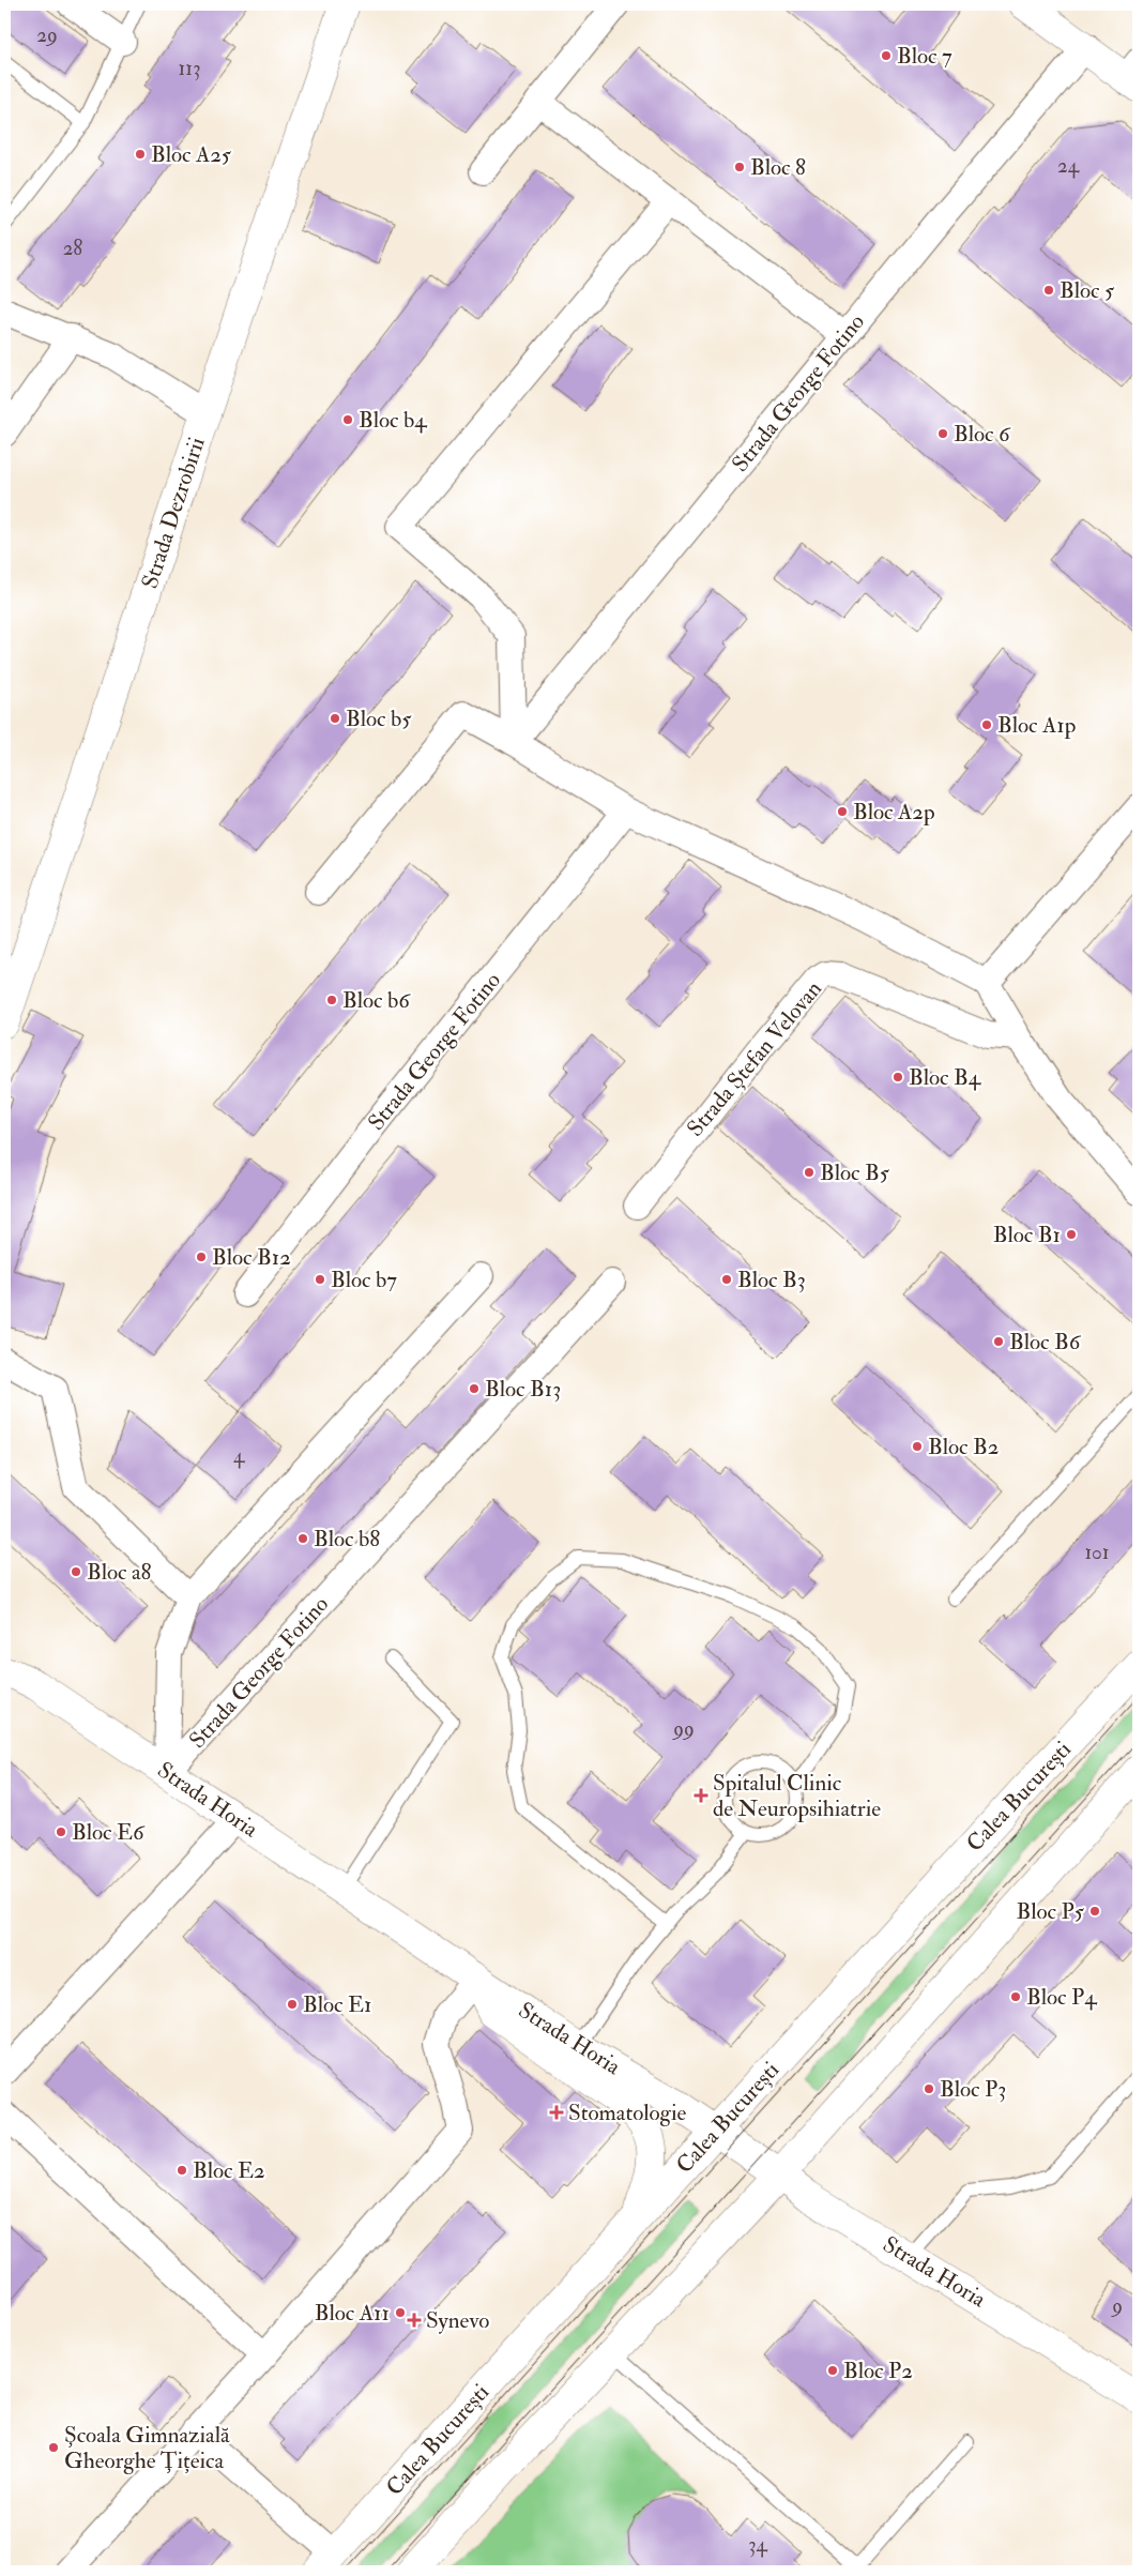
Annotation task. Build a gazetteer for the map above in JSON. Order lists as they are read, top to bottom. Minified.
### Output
{"streets":{"main road":["Strada Dezrobirii","Calea București","Strada Horia"],"street":["Strada George Fotino","Strada Ștefan Velovan"]},"crossings":[["Strada George Fotino","Strada Horia"],["Calea București","Strada Horia"]],"places":{"other":["Bloc 7","Bloc A25","Bloc 8","Bloc 5","Bloc b4","Bloc 6","Bloc b5","Bloc A1p","Bloc A2p","Bloc b6","Bloc B4","Bloc B5","Bloc B1","Bloc B12","Bloc b7","Bloc B3","Bloc B6","Bloc B13","Bloc B2","Bloc b8","Bloc a8","Bloc E6","Bloc P5","Bloc P4","Bloc E1","Bloc P3","Bloc E2","Bloc A11","Bloc P2","Școala Gimnazială Gheorghe Țițeica"],"health":["Spitalul Clinic de Neuropsihiatrie","Stomatologie","Synevo"]},"house_numbers":["29","113","24","28","4","101","99","9","34"]}
